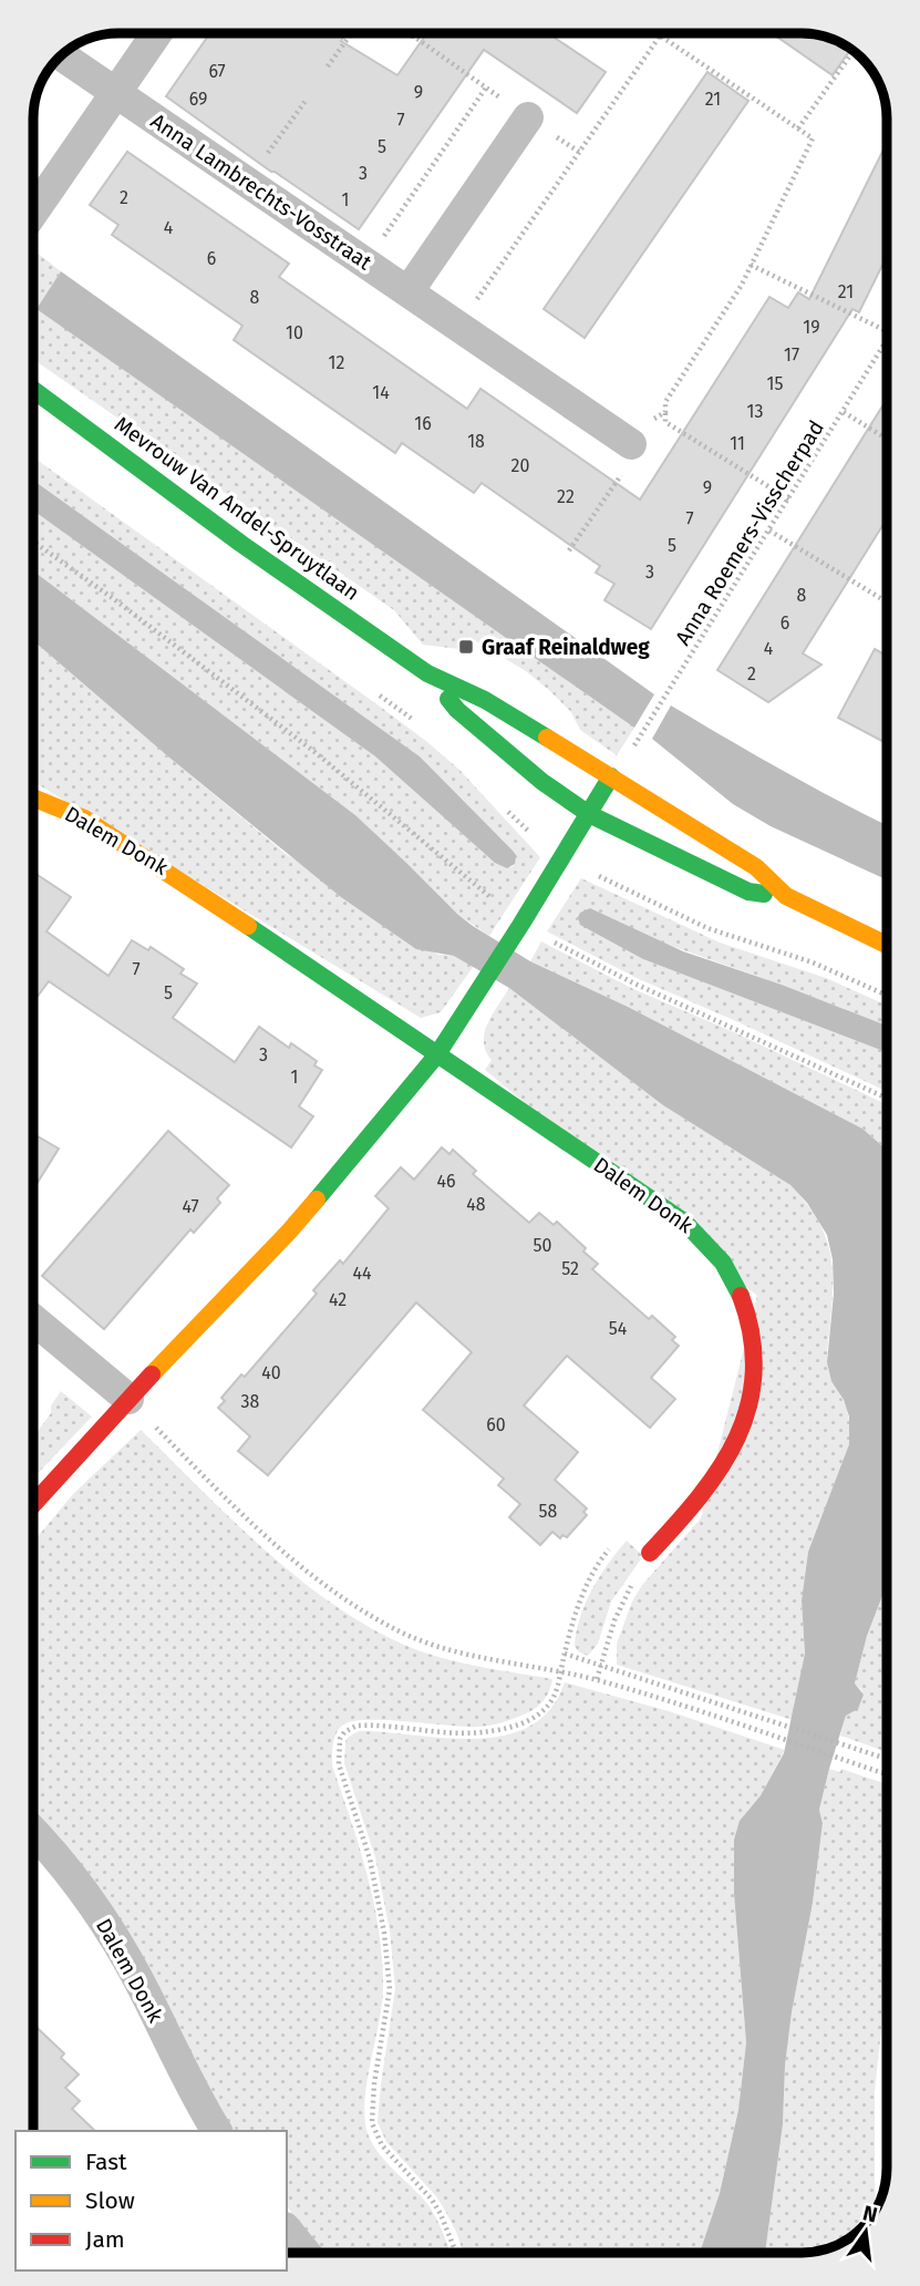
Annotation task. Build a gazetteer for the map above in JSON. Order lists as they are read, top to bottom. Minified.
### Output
{"streets":{"street":["Anna Lambrechts-Vosstraat","Mevrouw Van Andel-Spruytlaan","Dalem Donk"],"path":["Anna Roemers-Visscherpad"]},"places":{"transit":["Graaf Reinaldweg"]},"house_numbers":["67","9","69","21","7","5","3","2","1","4","6","21","8","19","10","17","12","15","14","13","16","18","11","20","9","22","7","5","3","8","6","4","2","7","5","3","1","46","48","47","50","52","44","42","54","40","38","60","58"],"legend":["Fast","Slow","Jam"],"north":"top"}
